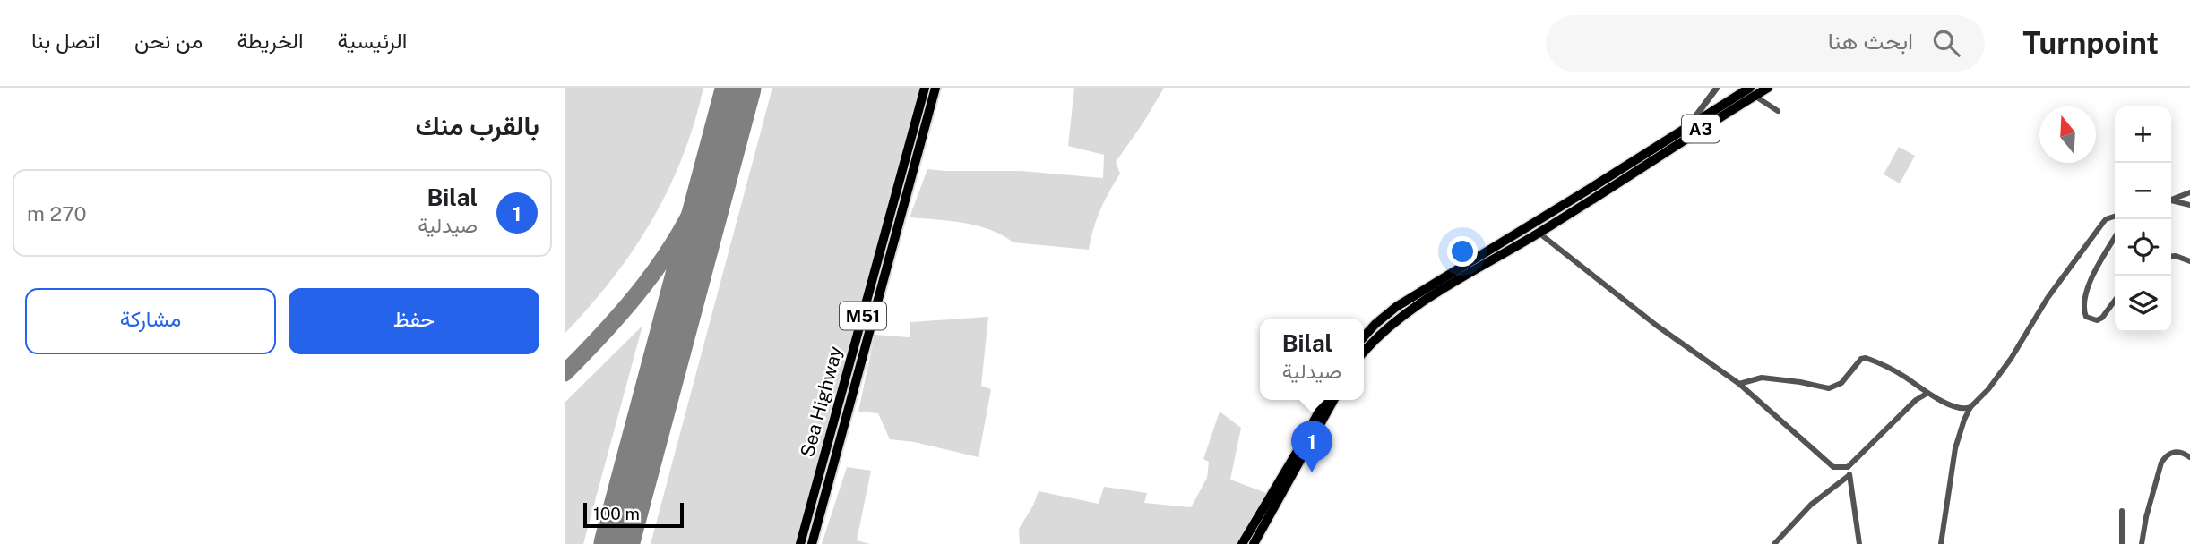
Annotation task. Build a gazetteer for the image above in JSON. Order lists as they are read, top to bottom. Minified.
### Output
{"streets":{"highway":["A3","M51","Sea Highway"]},"scale_bar":"100 m","north":"top","page":{"header":"Turnpoint","search":"ابحث هنا","nav":["الرئيسية","الخريطة","من نحن","اتصل بنا"],"heading":"بالقرب منك","map_buttons":["+","−"],"list":[{"mark":"1","name":"Bilal","note":"صيدلية","value":"270 m"}],"buttons":["حفظ","مشاركة"],"popup":["Bilal","صيدلية"],"pins":"1","scale":"100 m"}}
